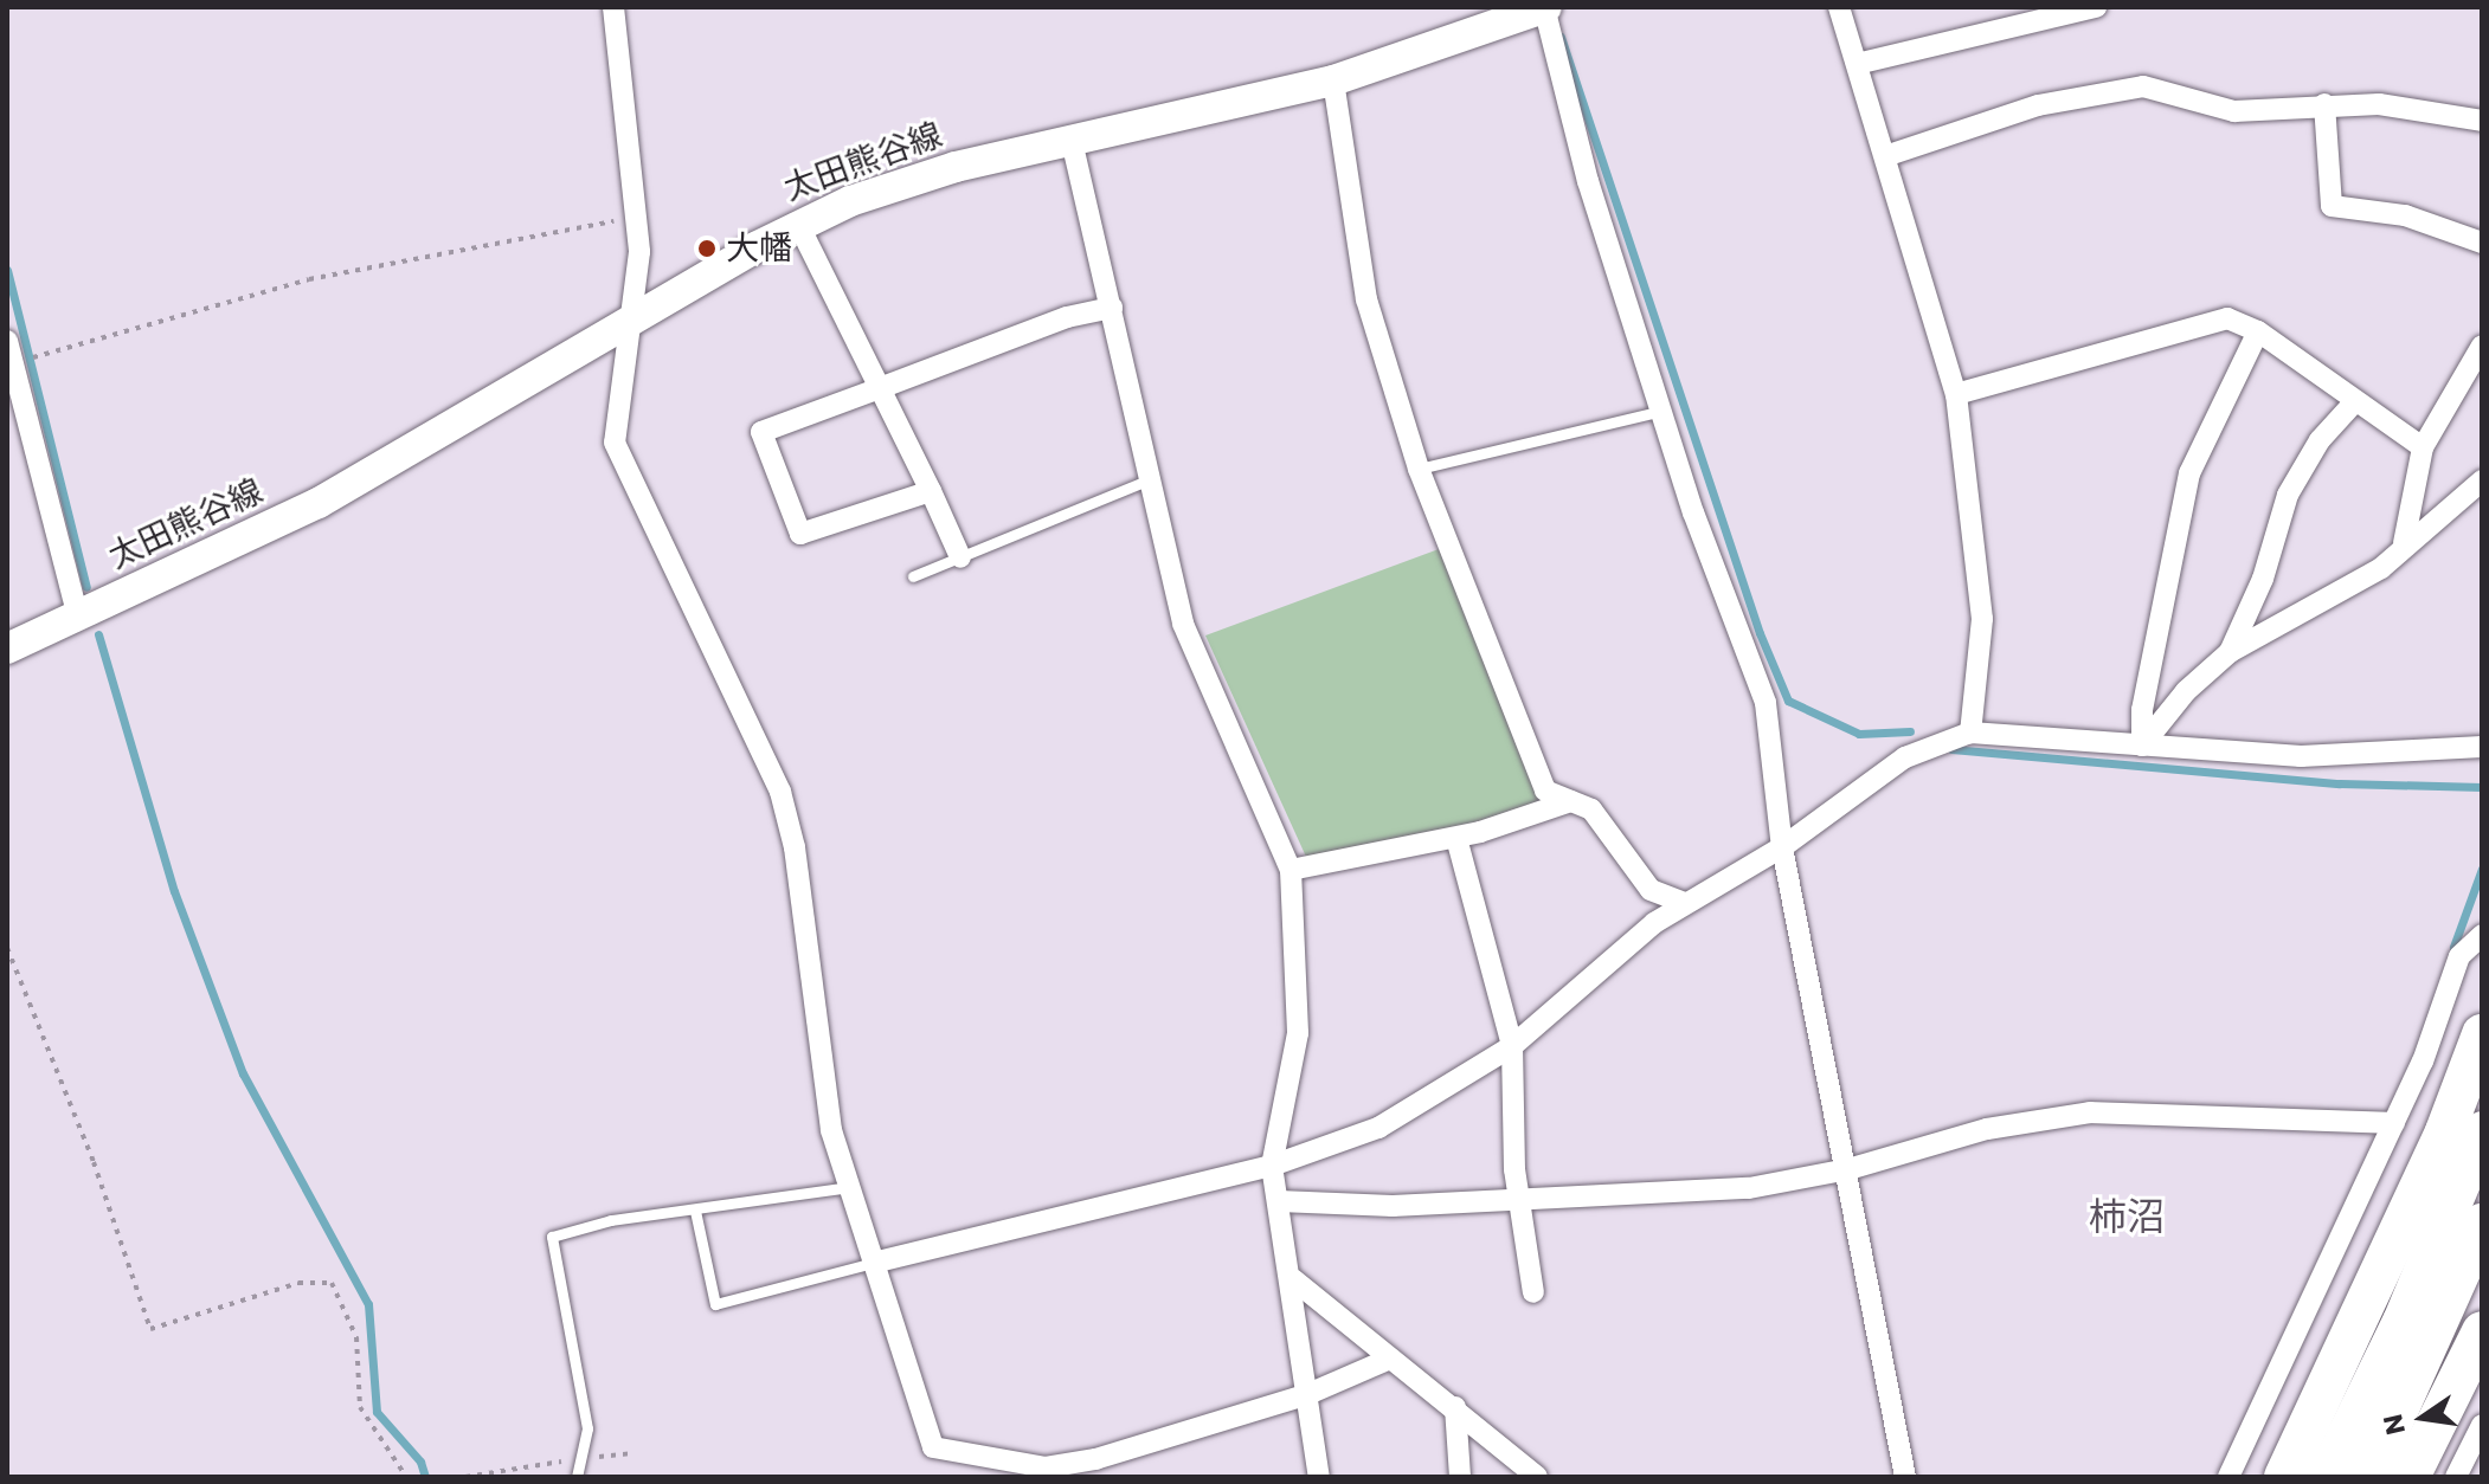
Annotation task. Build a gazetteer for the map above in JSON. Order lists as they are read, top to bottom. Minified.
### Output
{"streets":{"main road":["太田熊谷線"]},"districts":["柿沼"],"places":["大幡"],"north":"left"}
